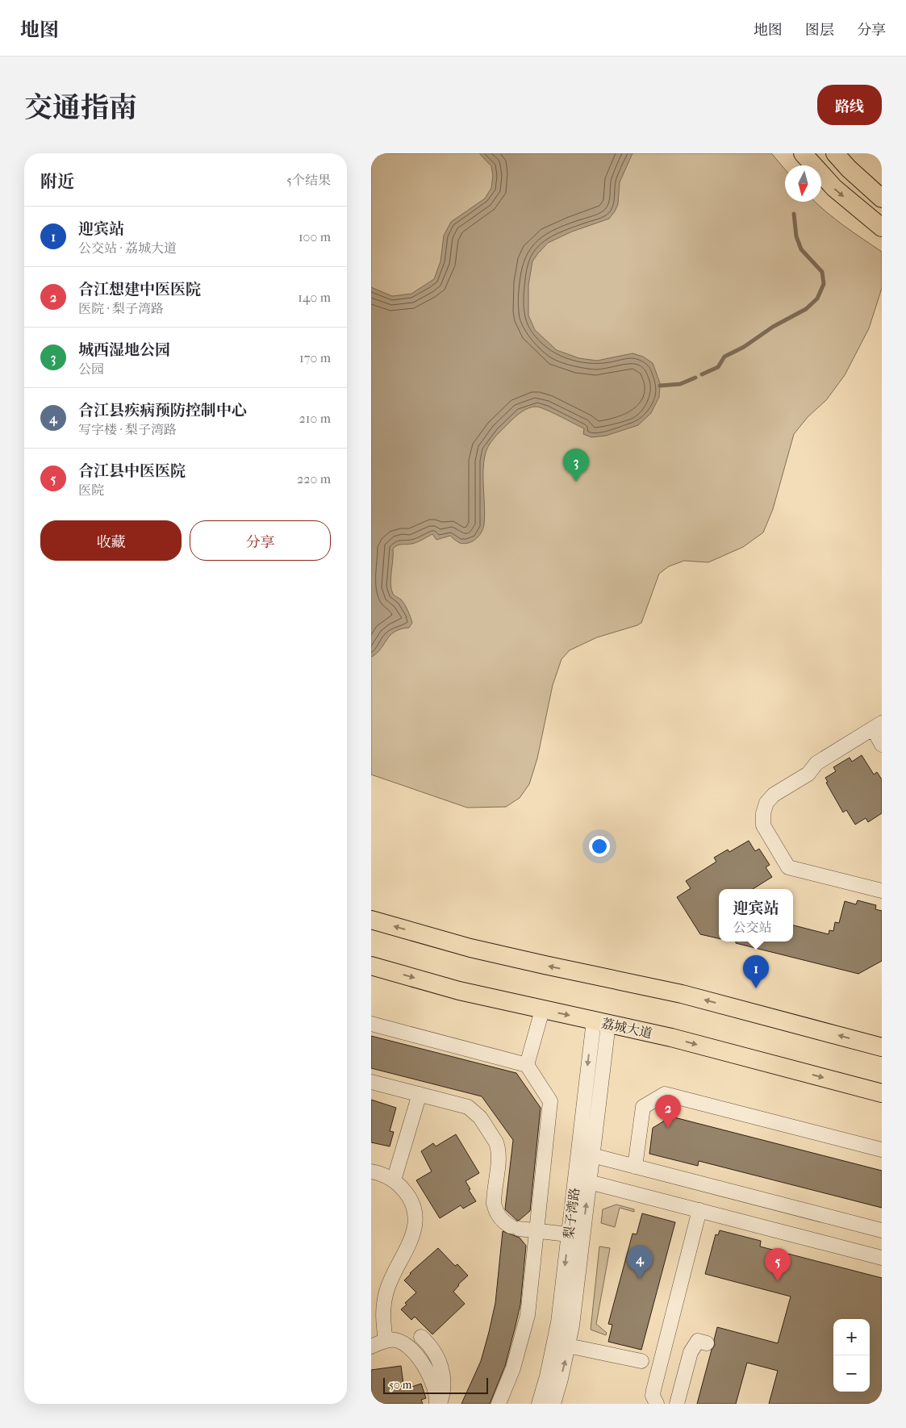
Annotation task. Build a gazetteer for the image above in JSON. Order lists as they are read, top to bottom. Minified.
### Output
{"streets":{"main road":["荔城大道"],"street":["梨子湾路"]},"crossings":[["荔城大道","梨子湾路"]],"scale_bar":"50 m","north":"bottom","page":{"header":"地图","nav":["地图","图层","分享"],"title":"交通指南","buttons":["路线",["收藏","分享"]],"heading":["附近","5个结果"],"list":[{"mark":"1","name":"迎宾站","note":"公交站 · 荔城大道","value":"100 m"},{"mark":"2","name":"合江想建中医医院","note":"医院 · 梨子湾路","value":"140 m"},{"mark":"3","name":"城西湿地公园","note":"公园","value":"170 m"},{"mark":"4","name":"合江县疾病预防控制中心","note":"写字楼 · 梨子湾路","value":"210 m"},{"mark":"5","name":"合江县中医医院","note":"医院","value":"220 m"}],"pins":["3","1","2","4","5"],"popup":["迎宾站","公交站"],"map_buttons":["+","−"],"scale":"50 m"}}
